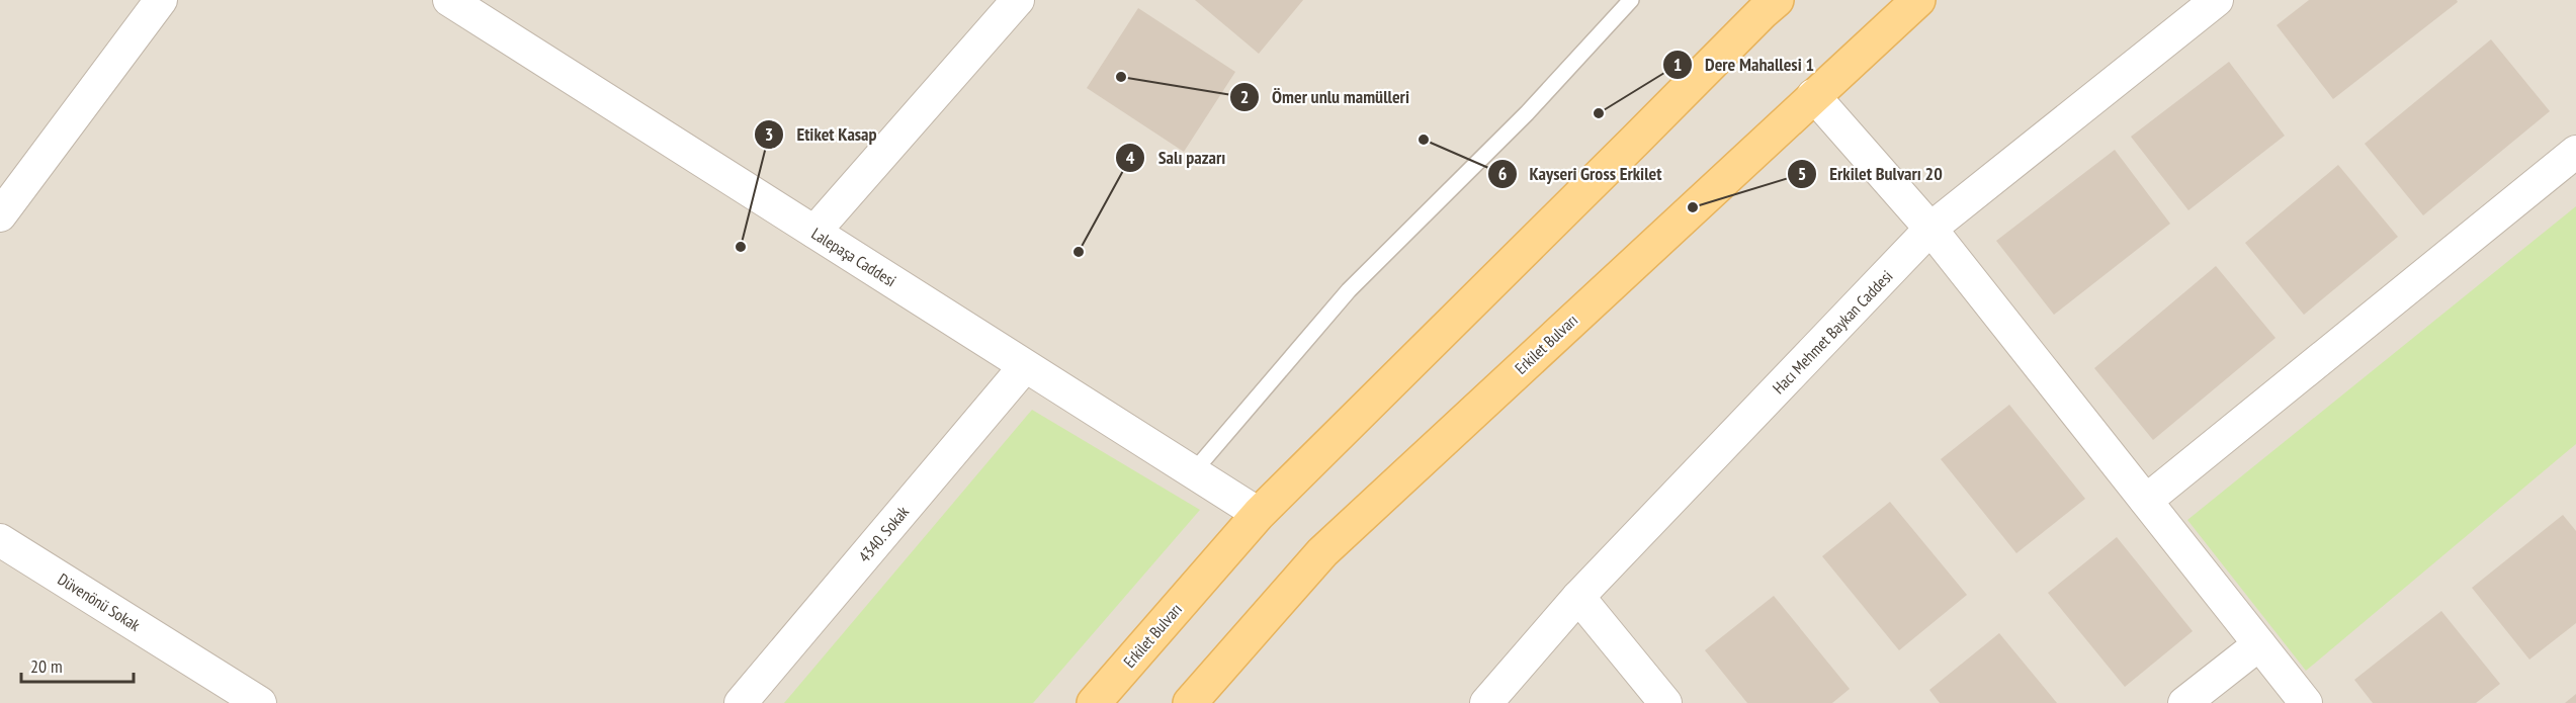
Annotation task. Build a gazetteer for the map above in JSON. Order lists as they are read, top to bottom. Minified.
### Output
{"streets":{"main road":["Erkilet Bulvarı"],"street":["Lalepaşa Caddesi","Hacı Mehmet Baykan Caddesi","4340. Sokak","Düvenönü Sokak"]},"crossings":[["Lalepaşa Caddesi","Erkilet Bulvarı"],["Lalepaşa Caddesi","4340. Sokak"]],"places":["Ömer unlu mamülleri","Dere Mahallesi 1","Kayseri Gross Erkilet","Erkilet Bulvarı 20","Etiket Kasap","Salı pazarı"],"scale_bar":"20 m"}
